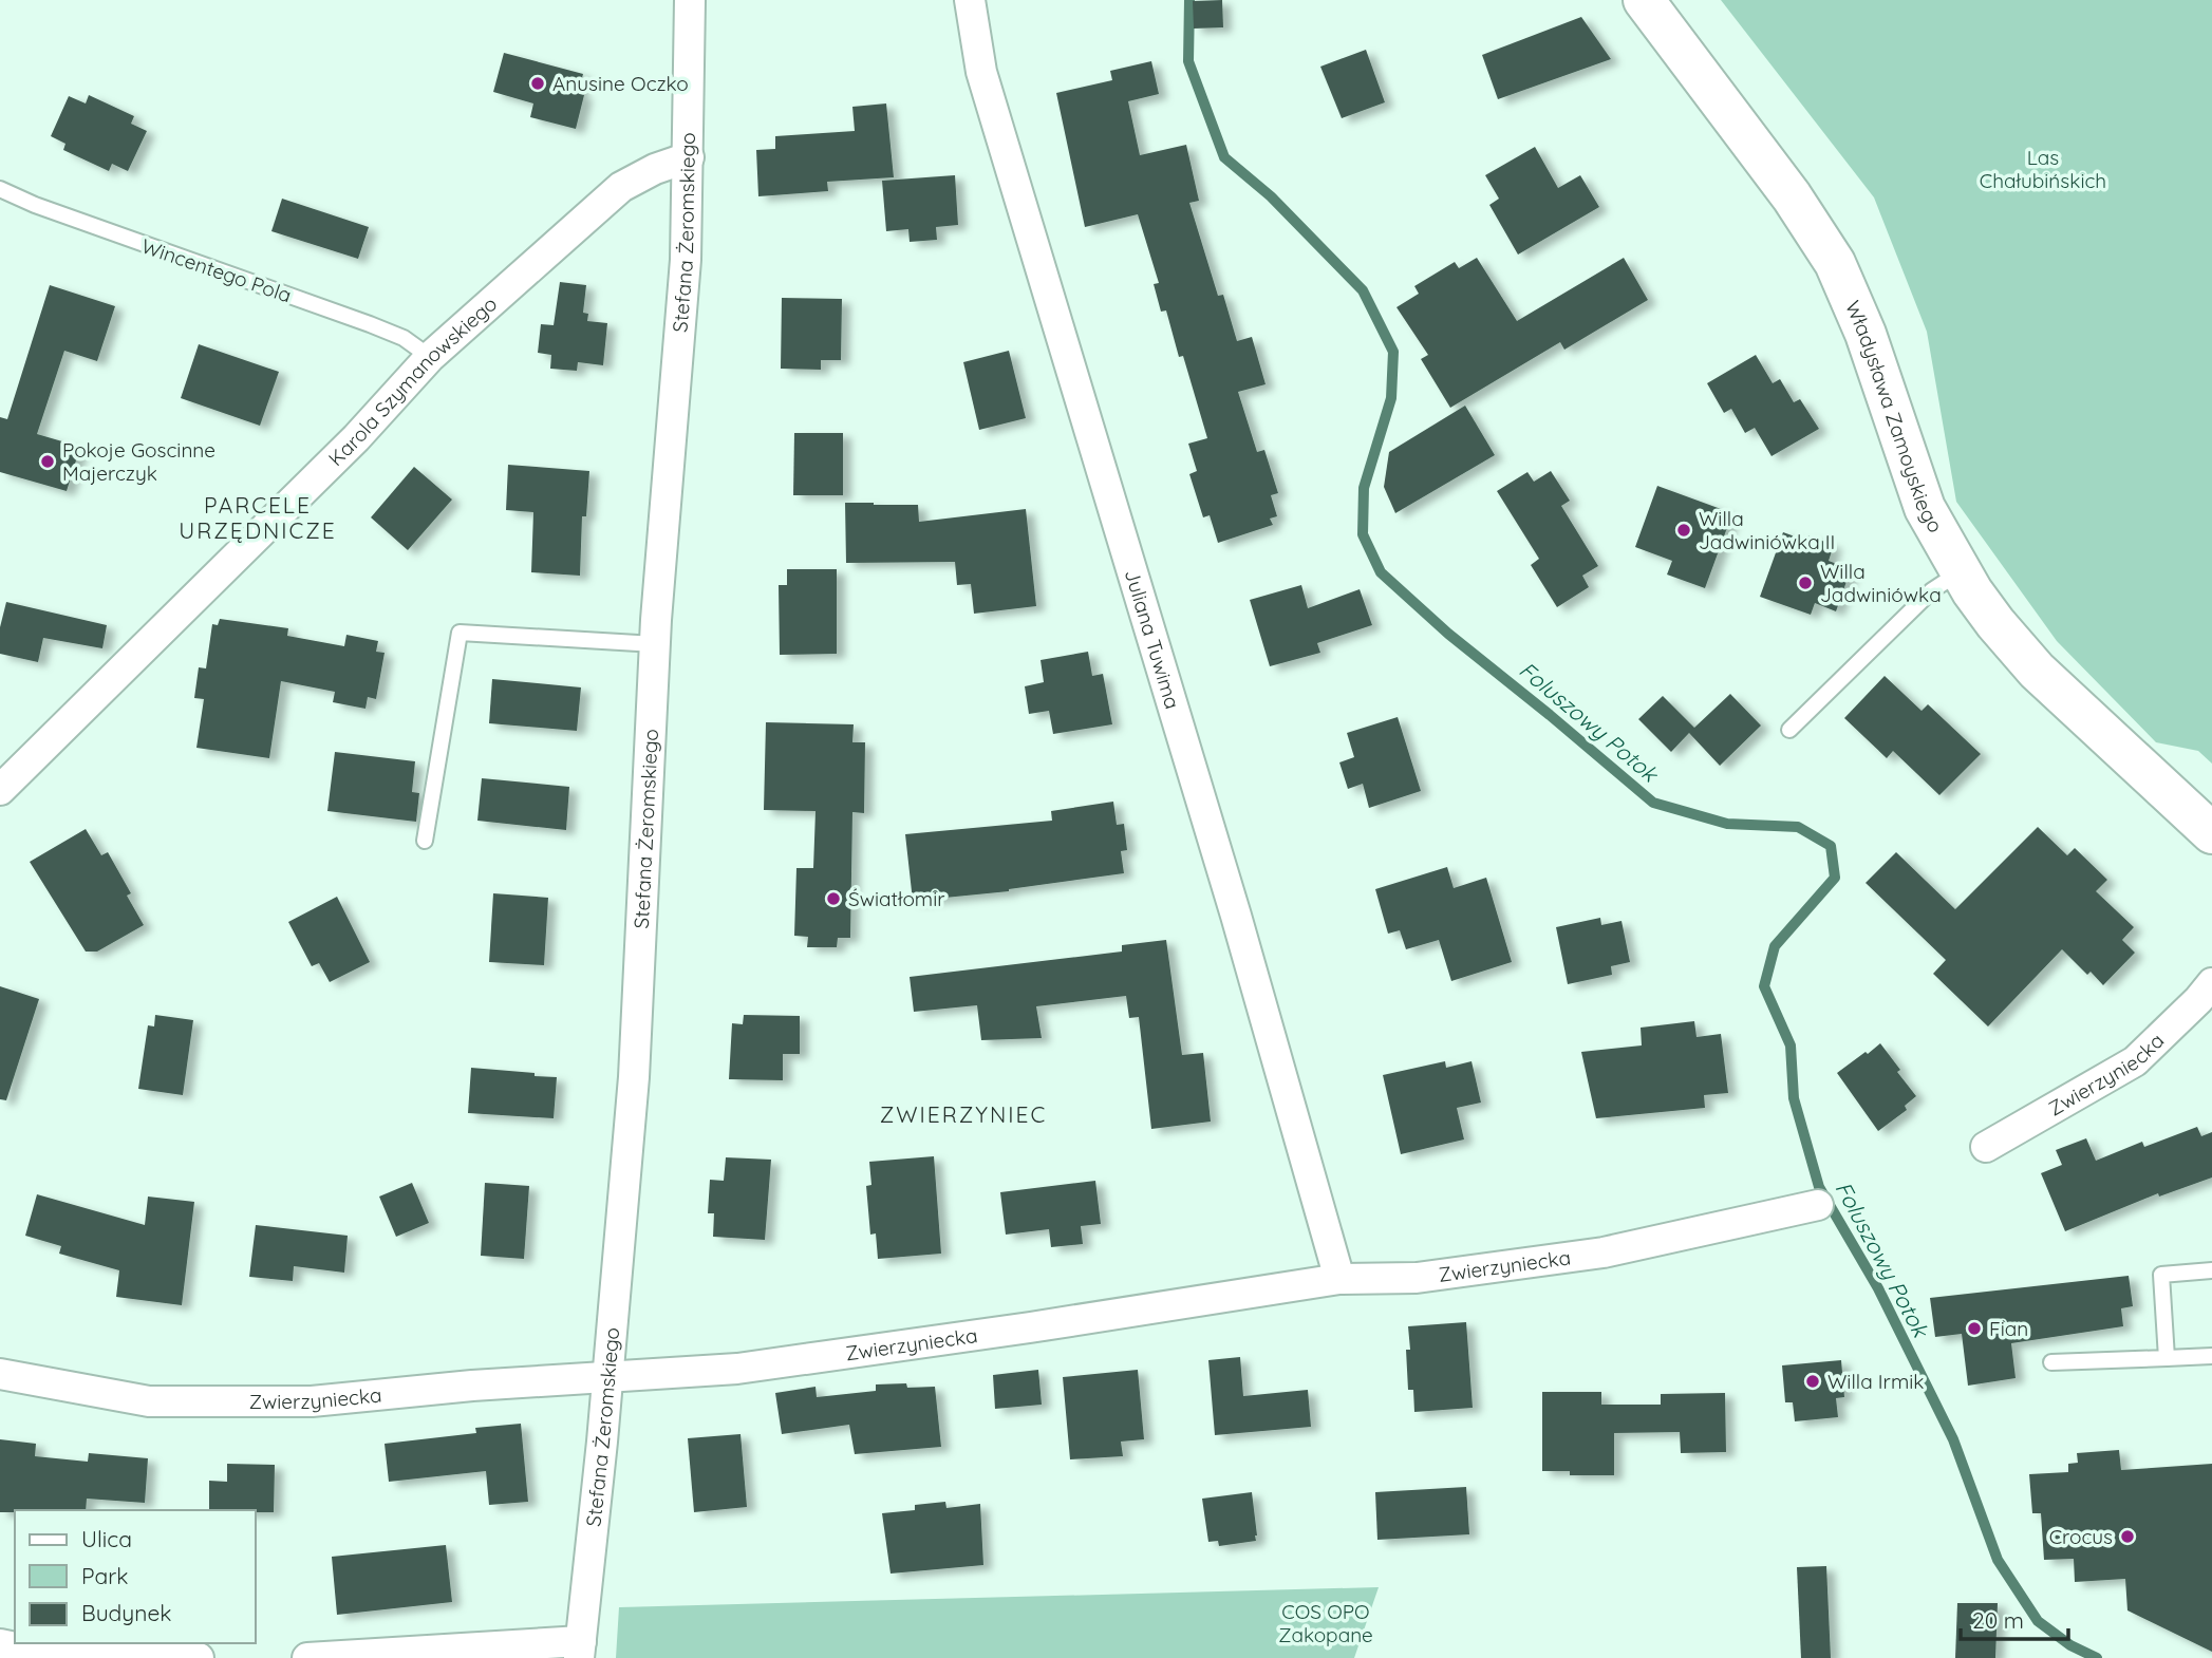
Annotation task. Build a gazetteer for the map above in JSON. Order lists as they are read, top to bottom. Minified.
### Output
{"streets":{"street":["Stefana Żeromskiego","Karola Szymanowskiego","Władysława Zamoyskiego","Juliana Tuwima","Zwierzyniecka"],"lane":["Wincentego Pola"]},"crossings":[["Stefana Żeromskiego","Karola Szymanowskiego"],["Stefana Żeromskiego","Zwierzyniecka"],["Wincentego Pola","Karola Szymanowskiego"],["Juliana Tuwima","Zwierzyniecka"]],"districts":["PARCELE URZĘDNICZE","ZWIERZYNIEC"],"water":["Foluszowy Potok"],"parks":["Las Chałubińskich","COS OPO Zakopane"],"places":["Anusine Oczko","Pokoje Goscinne Majerczyk","Willa Jadwiniówka II","Willa Jadwiniówka","Światłomir","Fian","Willa Irmik","Crocus"],"legend":["Ulica","Park","Budynek"],"scale_bar":"20 m"}
